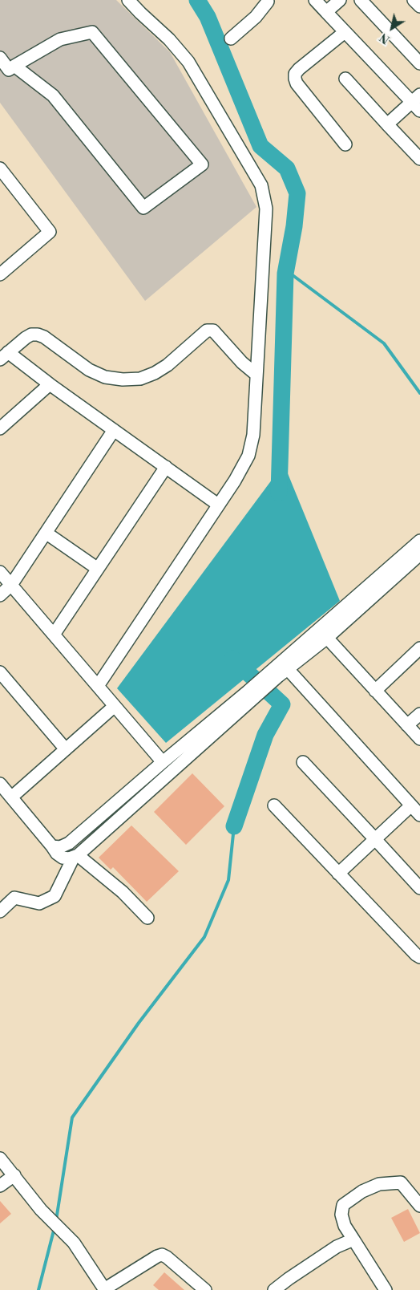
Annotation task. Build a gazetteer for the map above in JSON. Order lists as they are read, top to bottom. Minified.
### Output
{"north":"bottom left"}
